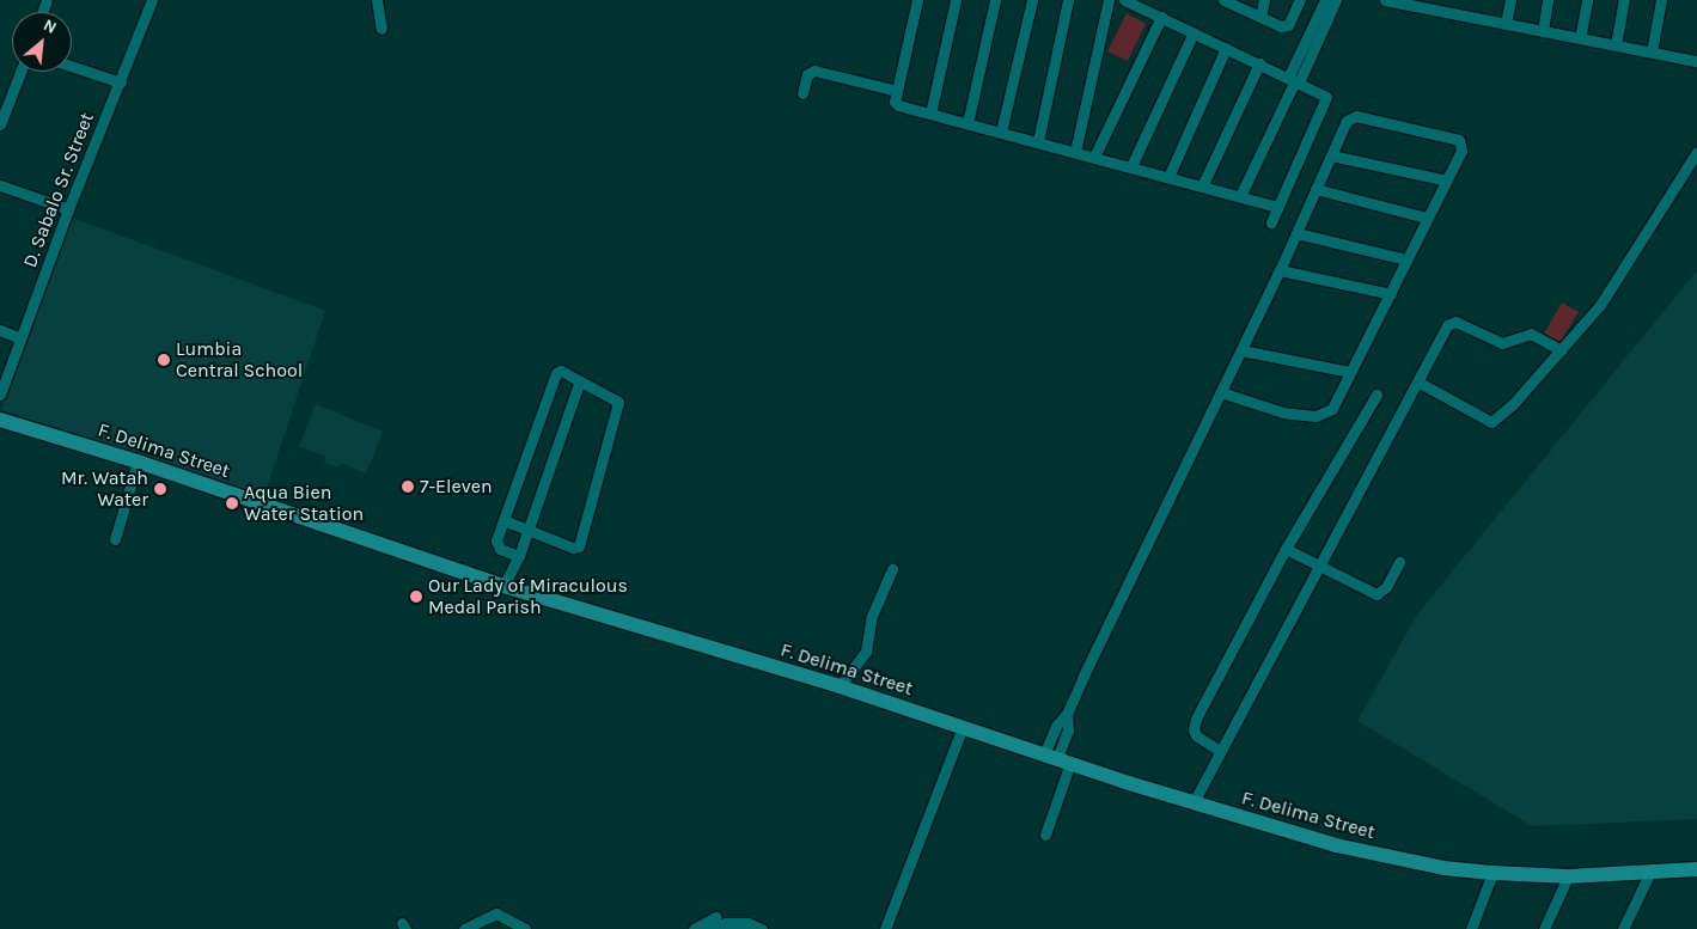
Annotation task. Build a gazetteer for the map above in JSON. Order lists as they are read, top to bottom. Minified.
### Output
{"streets":{"street":["D. Sabalo Sr. Street","F. Delima Street"]},"places":["Lumbia Central School","7-Eleven","Mr. Watah Water","Aqua Bien Water Station","Our Lady of Miraculous Medal Parish"],"north":"top right"}
